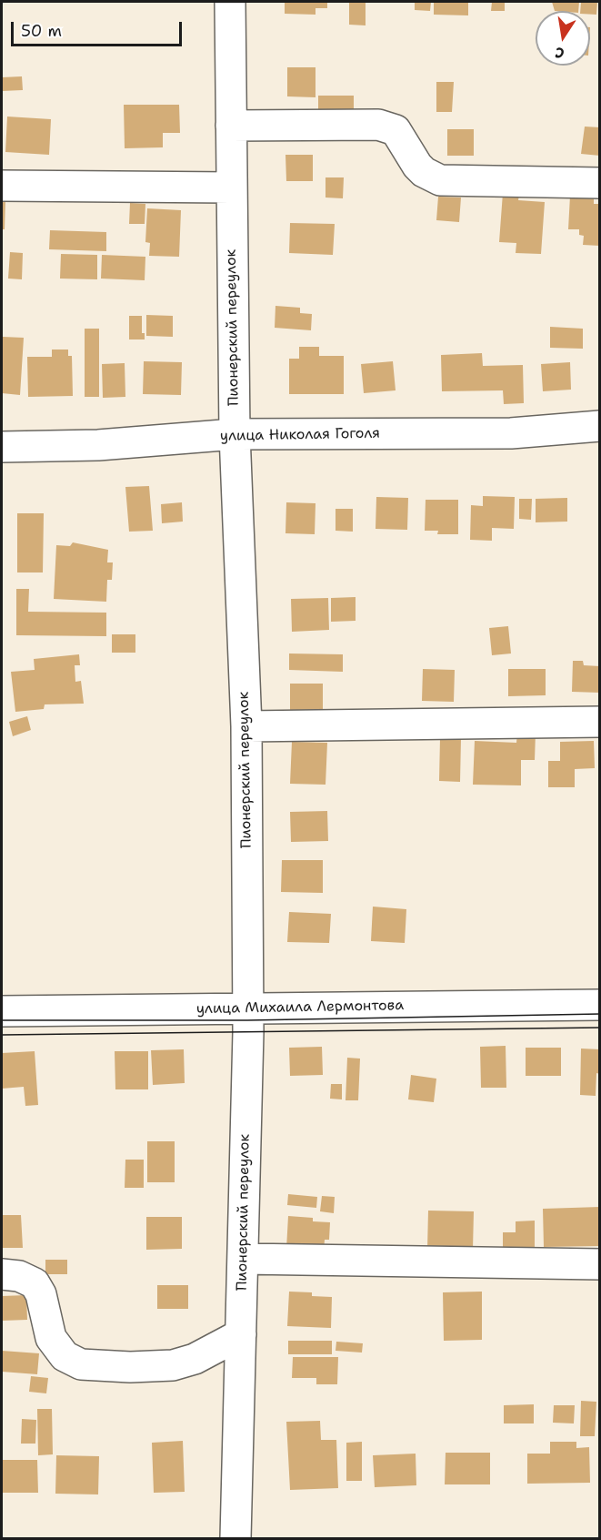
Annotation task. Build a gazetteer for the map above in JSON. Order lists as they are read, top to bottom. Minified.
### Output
{"streets":{"street":["Пионерский переулок","улица Николая Гоголя","улица Михаила Лермонтова"]},"crossings":[["Пионерский переулок","улица Николая Гоголя"],["Пионерский переулок","улица Михаила Лермонтова"]],"scale_bar":"50 m","north":"bottom"}
